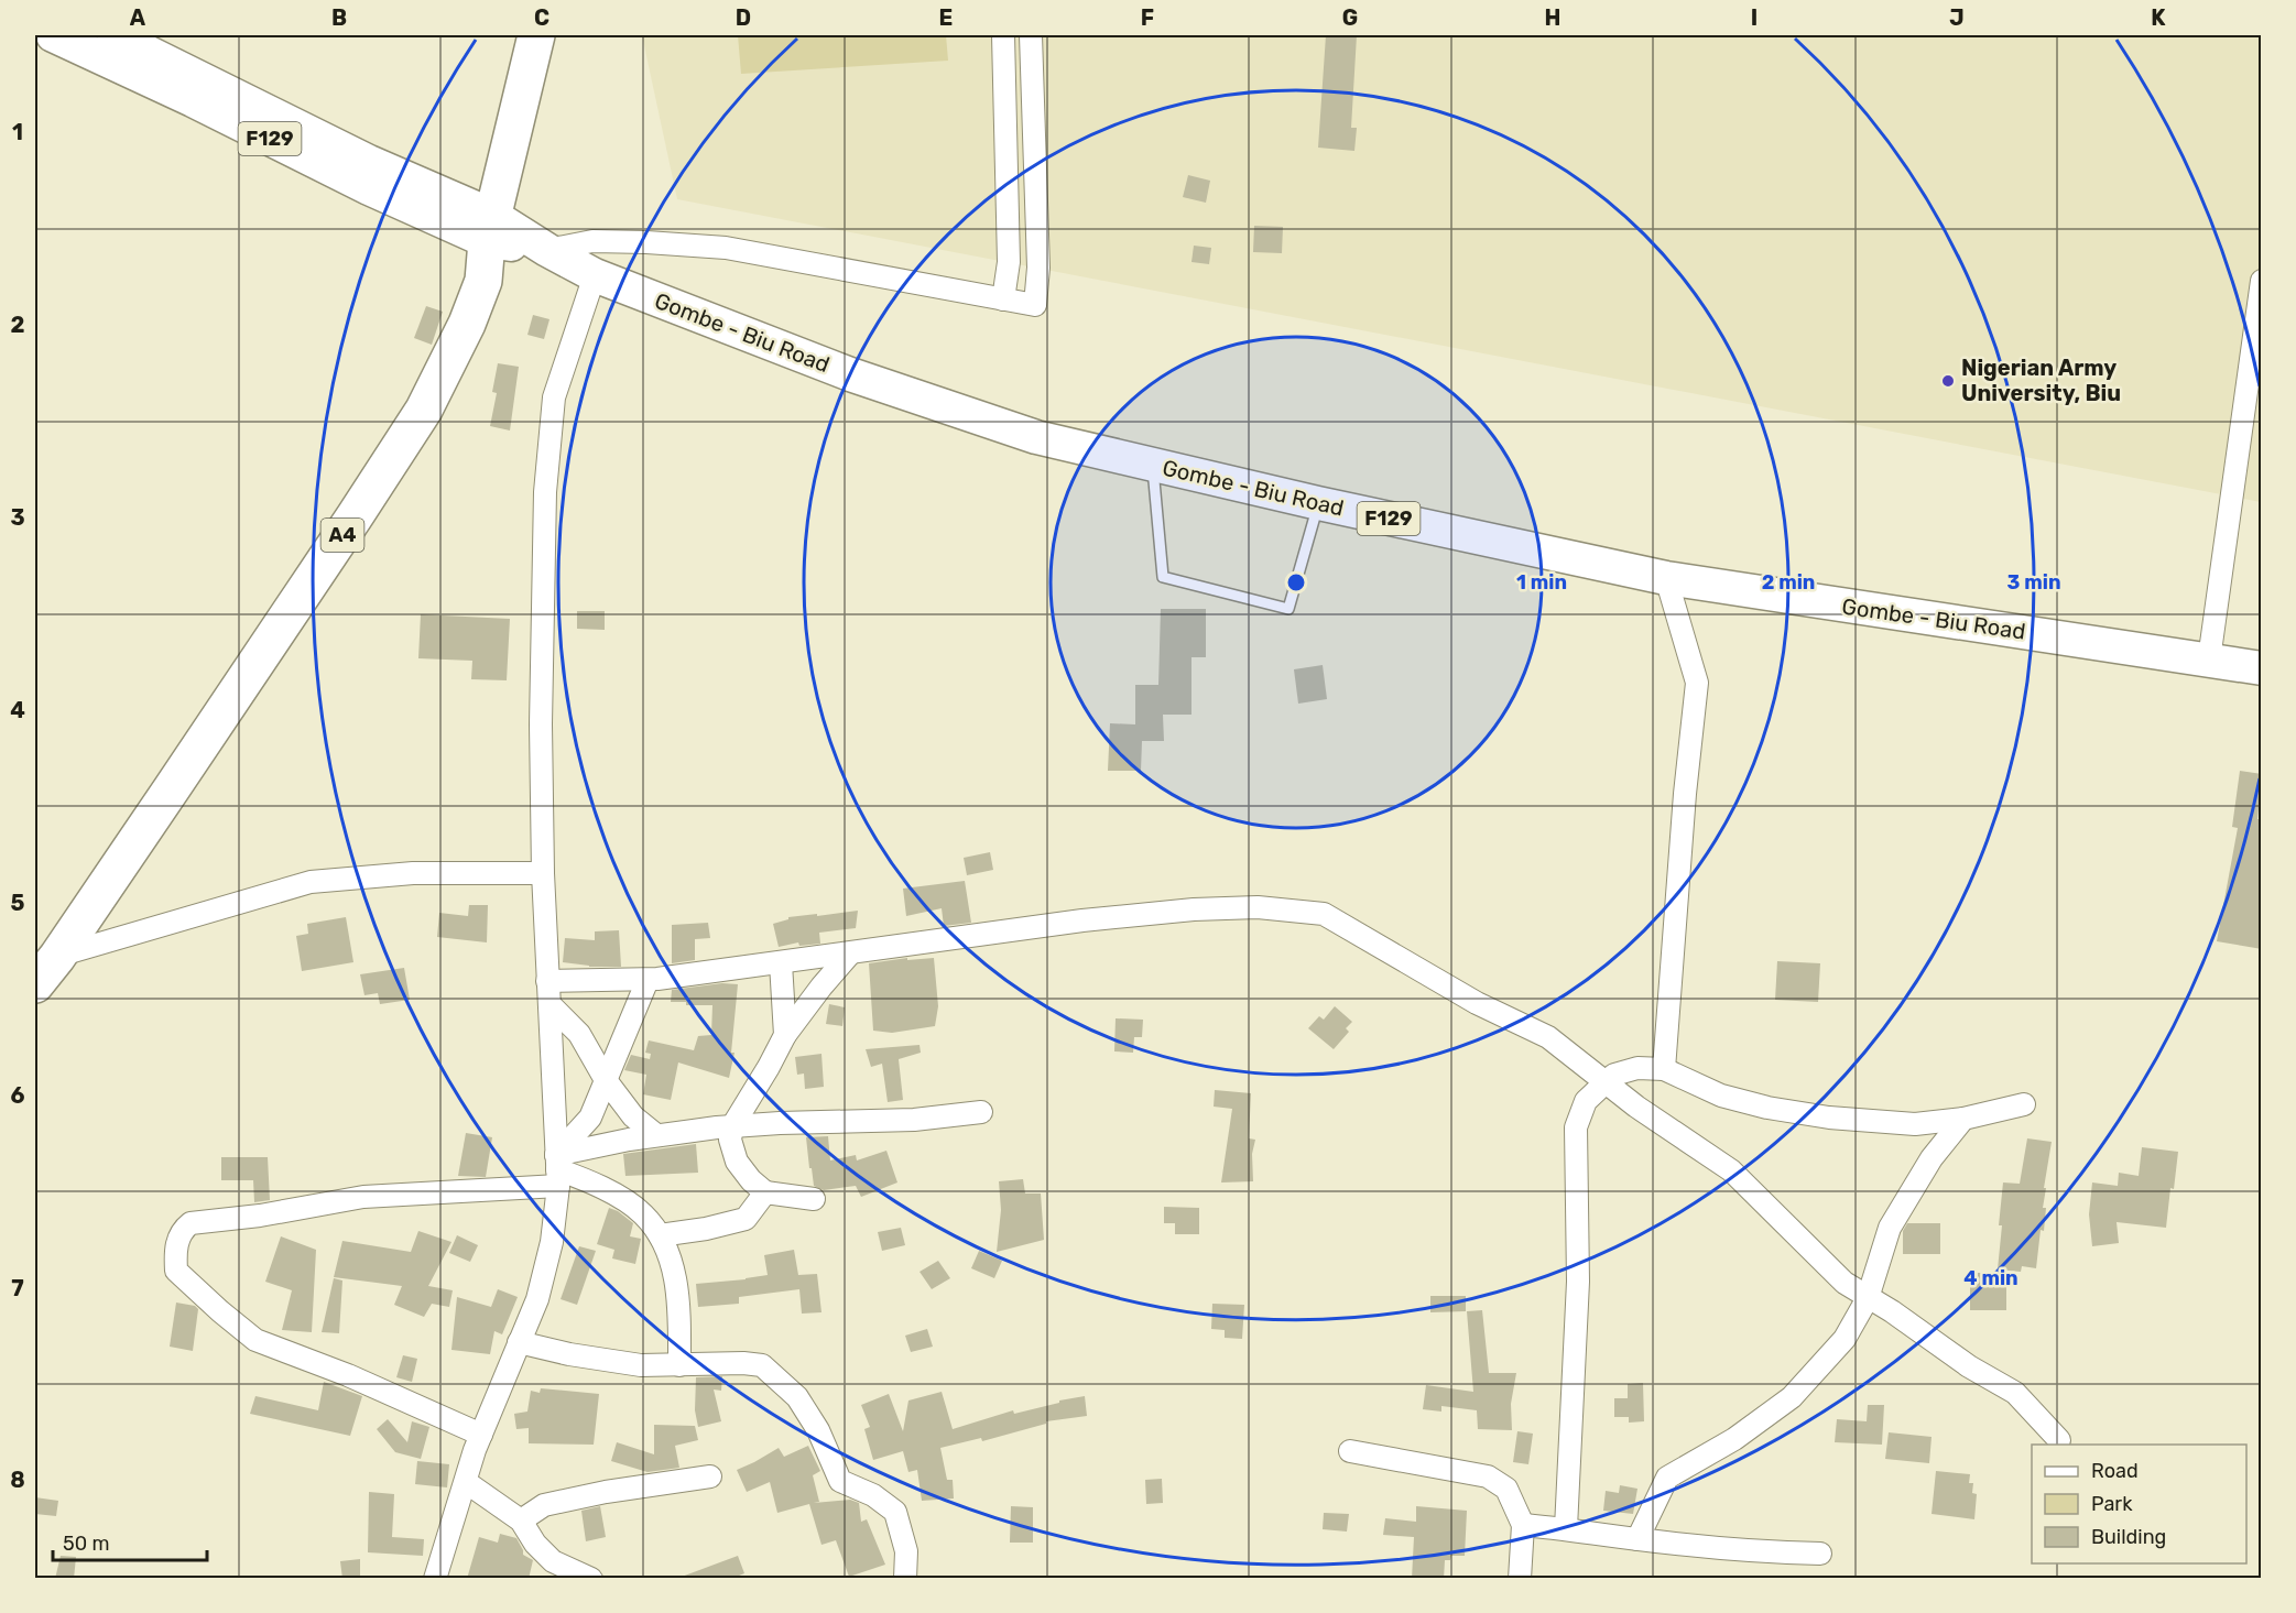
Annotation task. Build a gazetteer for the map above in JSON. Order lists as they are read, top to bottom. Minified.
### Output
{"streets":{"highway":["A4"],"main road":["F129","Gombe - Biu Road"]},"crossings":[["F129","Gombe - Biu Road"],["F129","A4"],["Gombe - Biu Road","A4"]],"places":["Nigerian Army University, Biu"],"legend":["Road","Park","Building"],"scale_bar":"50 m","grid":{"columns":["A","B","C","D","E","F","G","H","I","J","K"],"rows":["1","2","3","4","5","6","7","8"]},"rings":["1 min","2 min","3 min","4 min"]}
